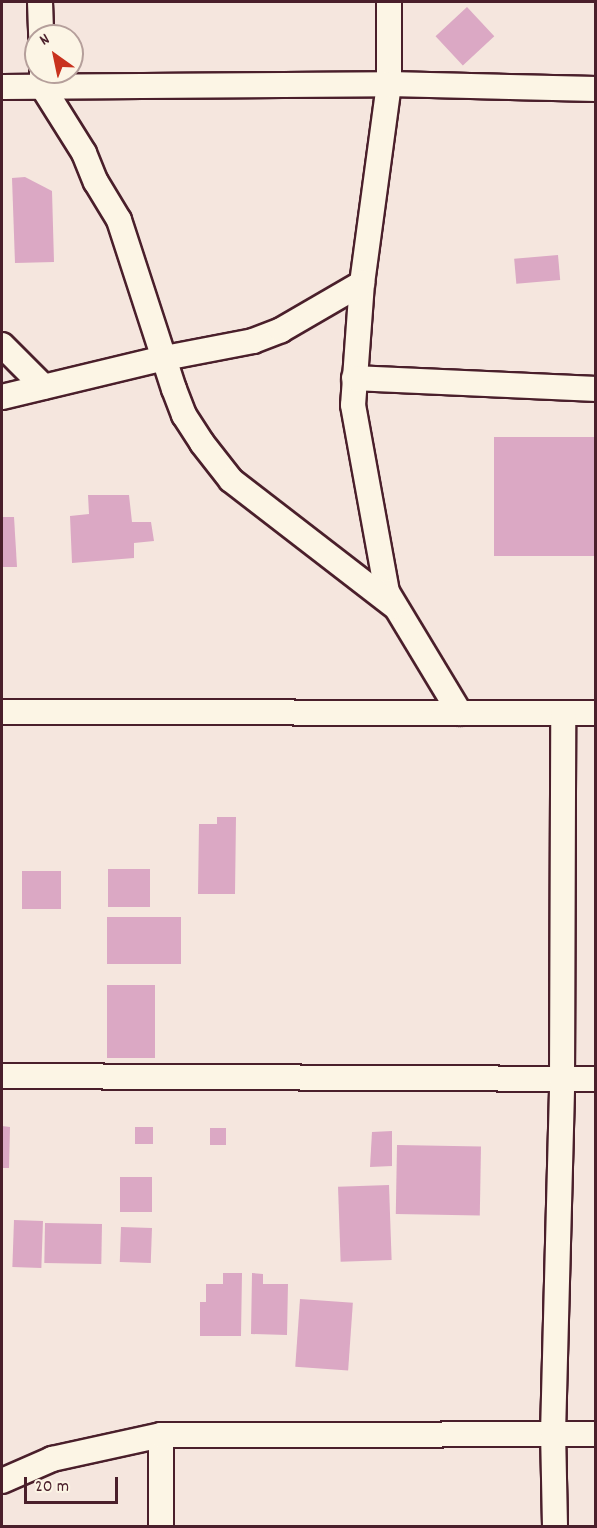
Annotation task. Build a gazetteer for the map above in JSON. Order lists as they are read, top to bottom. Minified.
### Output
{"scale_bar":"20 m","north":"top left"}
